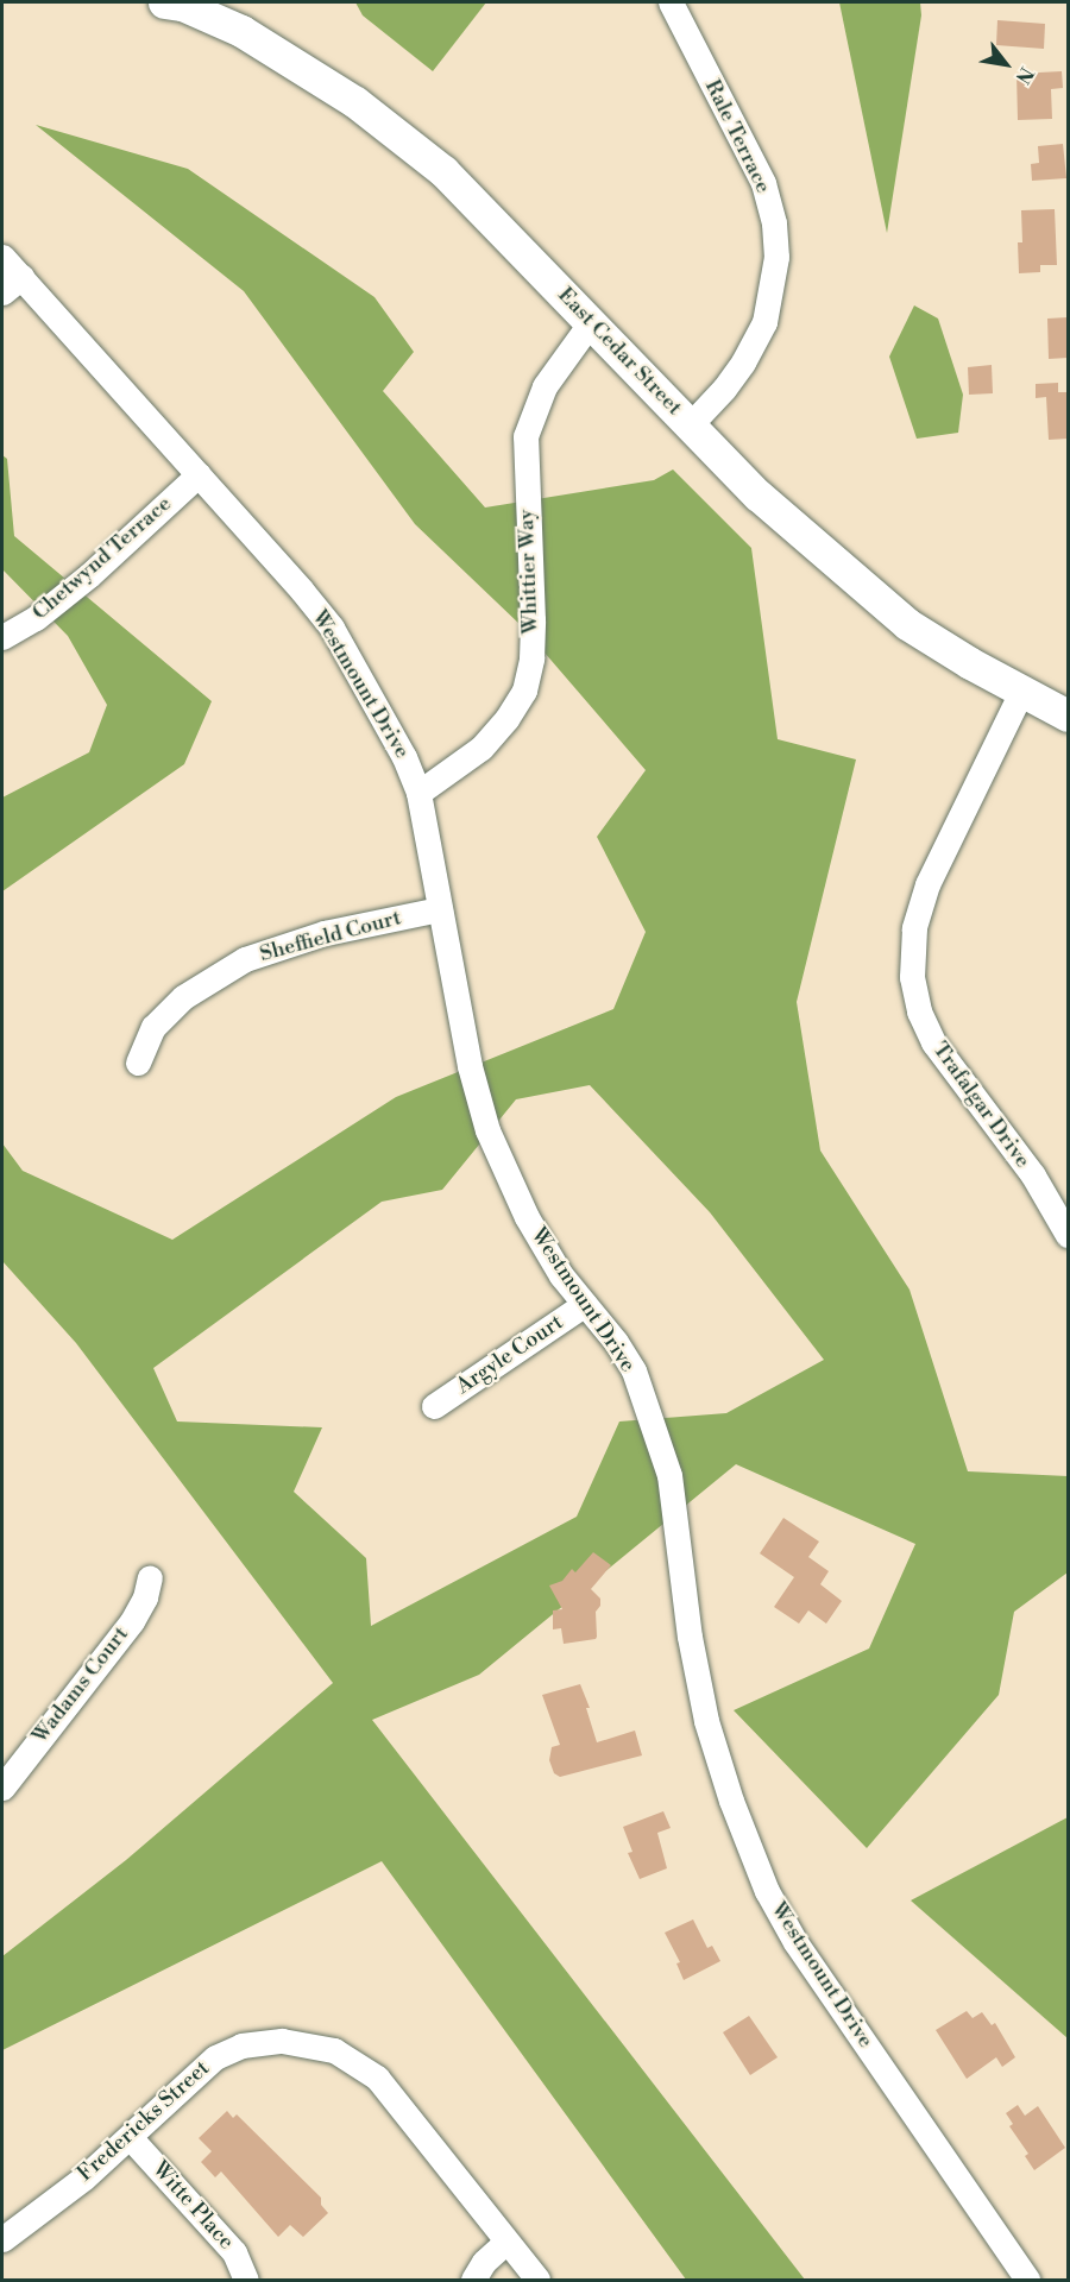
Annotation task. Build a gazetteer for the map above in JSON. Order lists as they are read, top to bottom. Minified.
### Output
{"streets":{"main road":["East Cedar Street"],"street":["Rale Terrace","Chetwynd Terrace","Whittier Way","Westmount Drive","Sheffield Court","Trafalgar Drive","Argyle Court","Wadams Court","Fredericks Street","Witte Place"]},"crossings":[["Rale Terrace","East Cedar Street"],["East Cedar Street","Whittier Way"],["East Cedar Street","Trafalgar Drive"],["Chetwynd Terrace","Westmount Drive"],["Whittier Way","Westmount Drive"],["Westmount Drive","Sheffield Court"],["Westmount Drive","Argyle Court"],["Fredericks Street","Witte Place"]],"north":"bottom right"}
